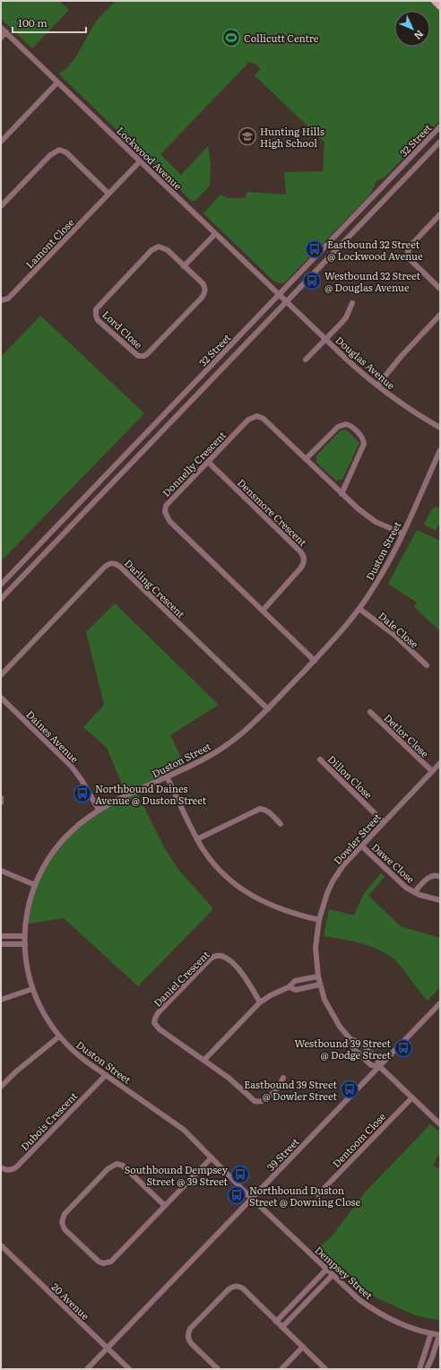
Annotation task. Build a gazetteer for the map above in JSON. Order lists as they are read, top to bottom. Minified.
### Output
{"streets":{"street":["32 Street","Lockwood Avenue","Lamont Close","Lord Close","Douglas Avenue","Donnelly Crescent","Densmore Crescent","Duston Street","Darling Crescent","Dale Close","Detlor Close","Daines Avenue","Dillon Close","Dowler Street","Dawe Close","Daniel Crescent","Dubois Crescent","Dentoom Close","39 Street","Dempsey Street","20 Avenue"]},"crossings":[["32 Street","Lockwood Avenue"],["32 Street","Douglas Avenue"],["Lockwood Avenue","Lamont Close"],["Lockwood Avenue","Douglas Avenue"],["Donnelly Crescent","Densmore Crescent"],["Donnelly Crescent","Duston Street"],["Duston Street","Darling Crescent"],["Duston Street","Dale Close"],["Duston Street","Daines Avenue"],["Duston Street","Dubois Crescent"],["Duston Street","39 Street"],["Duston Street","Dempsey Street"],["Detlor Close","Dowler Street"],["Dillon Close","Dowler Street"],["Dowler Street","Dawe Close"],["Dowler Street","39 Street"],["39 Street","Dempsey Street"],["39 Street","20 Avenue"]],"places":{"sports":["Collicutt Centre"],"school or university":["Hunting Hills High School"],"bus stop":["Eastbound 32 Street @ Lockwood Avenue","Westbound 32 Street @ Douglas Avenue","Northbound Daines Avenue @ Duston Street","Westbound 39 Street @ Dodge Street","Eastbound 39 Street @ Dowler Street","Southbound Dempsey Street @ 39 Street","Northbound Duston Street @ Downing Close"]},"scale_bar":"100 m","north":"bottom right"}
